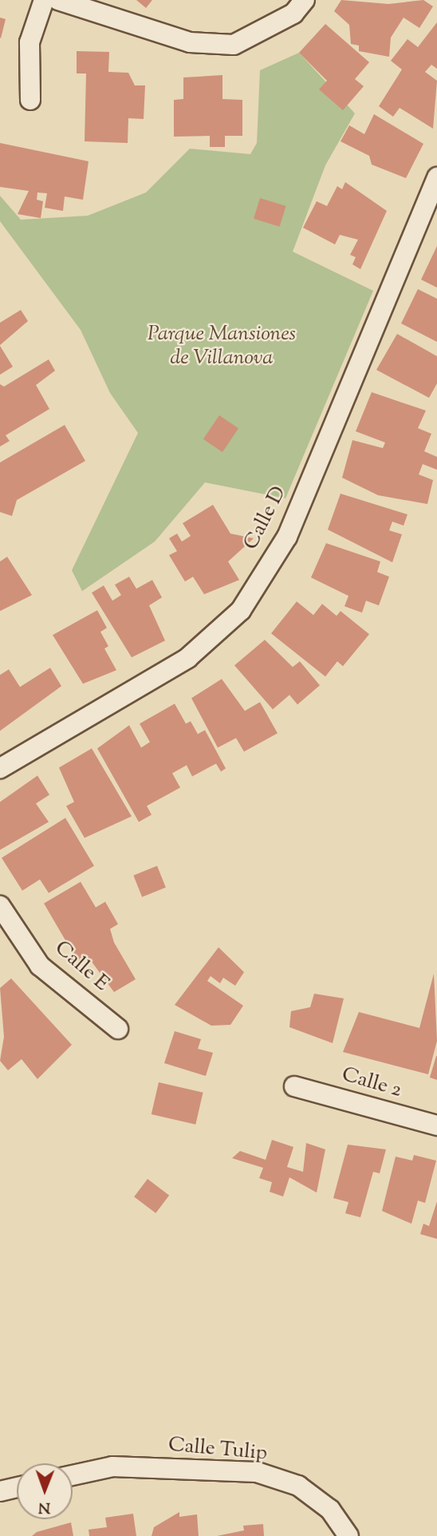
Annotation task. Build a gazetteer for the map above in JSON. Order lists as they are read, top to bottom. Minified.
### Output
{"streets":{"street":["Calle D","Calle E","Calle 2","Calle Tulip"]},"parks":["Parque Mansiones de Villanova"],"north":"bottom"}
